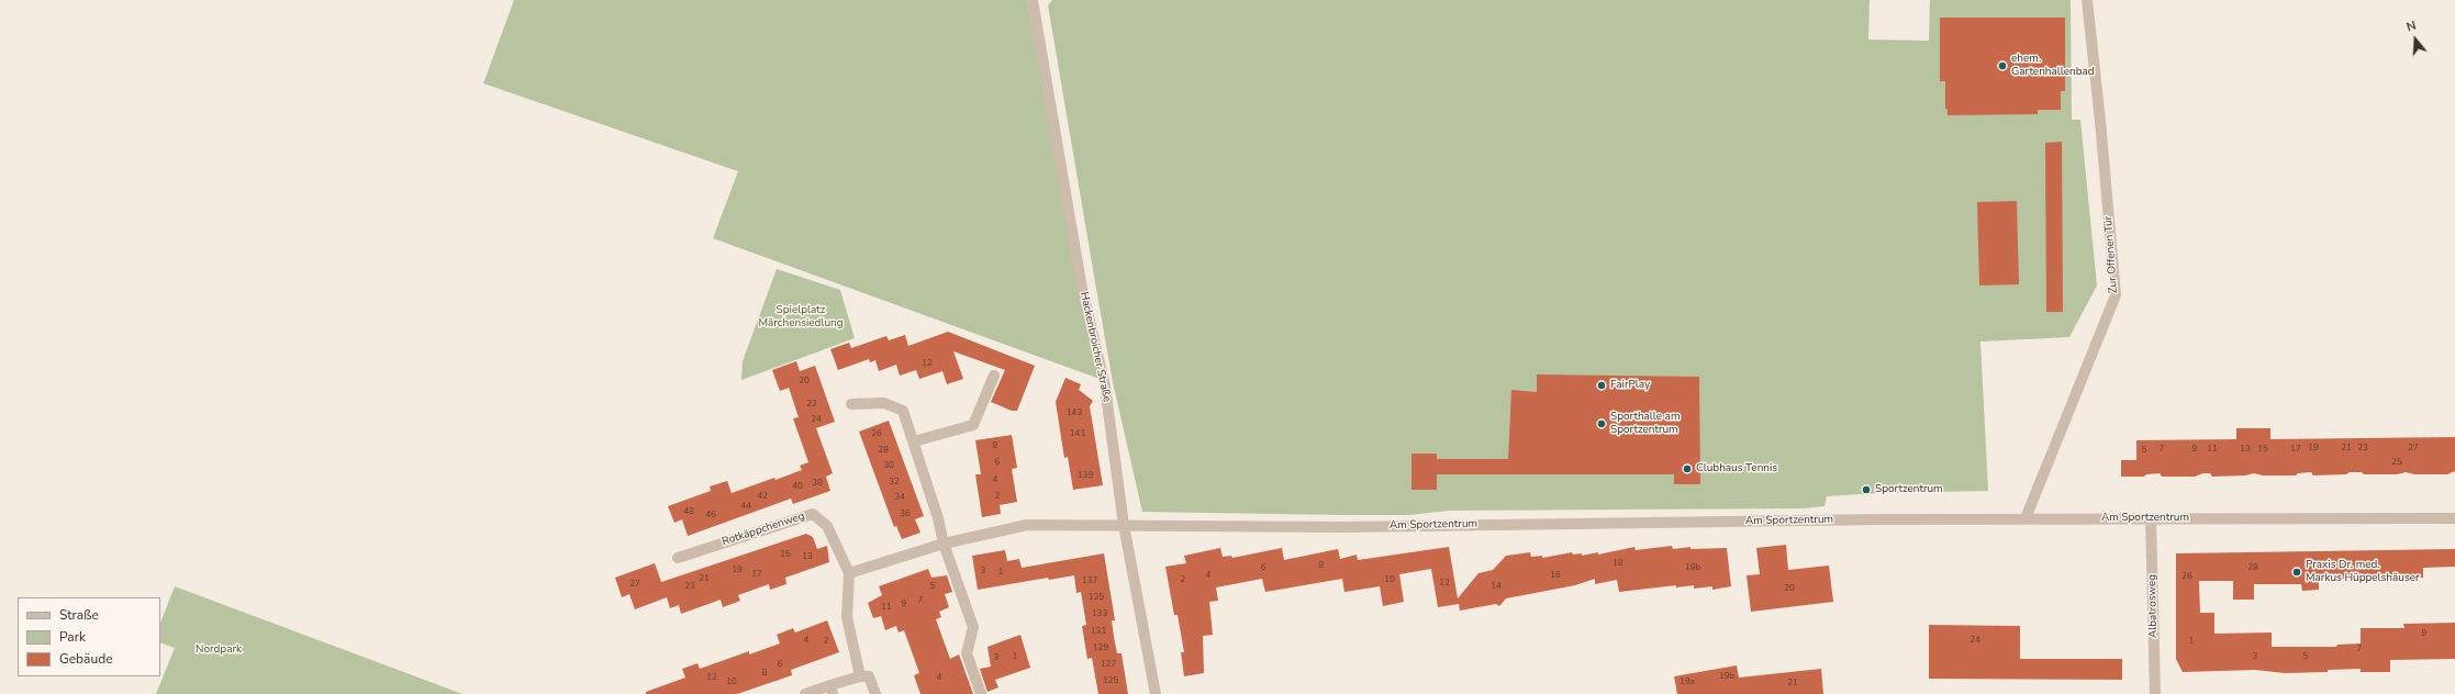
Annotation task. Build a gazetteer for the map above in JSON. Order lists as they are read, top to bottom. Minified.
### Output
{"streets":{"street":["Zur Offenen Tür","Hackenbroicher Straße","Am Sportzentrum","Rotkäppchenweg","Albatrosweg"]},"crossings":[["Zur Offenen Tür","Am Sportzentrum"],["Hackenbroicher Straße","Am Sportzentrum"],["Am Sportzentrum","Albatrosweg"]],"parks":["Spielplatz Märchensiedlung","Nordpark"],"places":["ehem. Gartenhallenbad","FairPlay","Sporthalle am Sportzentrum","Clubhaus Tennis","Sportzentrum","Praxis Dr. med. Markus Hüppelshäuser"],"house_numbers":["12","20","22","143","24","26","141","8","19","21","23","27","7","9","11","13","15","17","28","5","6","25","30","139","4","32","38","40","42","2","34","44","48","36","46","15","13","18","8","6","18b","28","19","3","1","17","4","16","26","21","2","10","137","12","27","23","5","14","20","135","7","9","11","133","131","9","4","24","2","1","129","7","1","3","5","3","6","127","8","19b","12","4","125","10","19a","21"],"legend":["Straße","Park","Gebäude"],"north":"top"}
